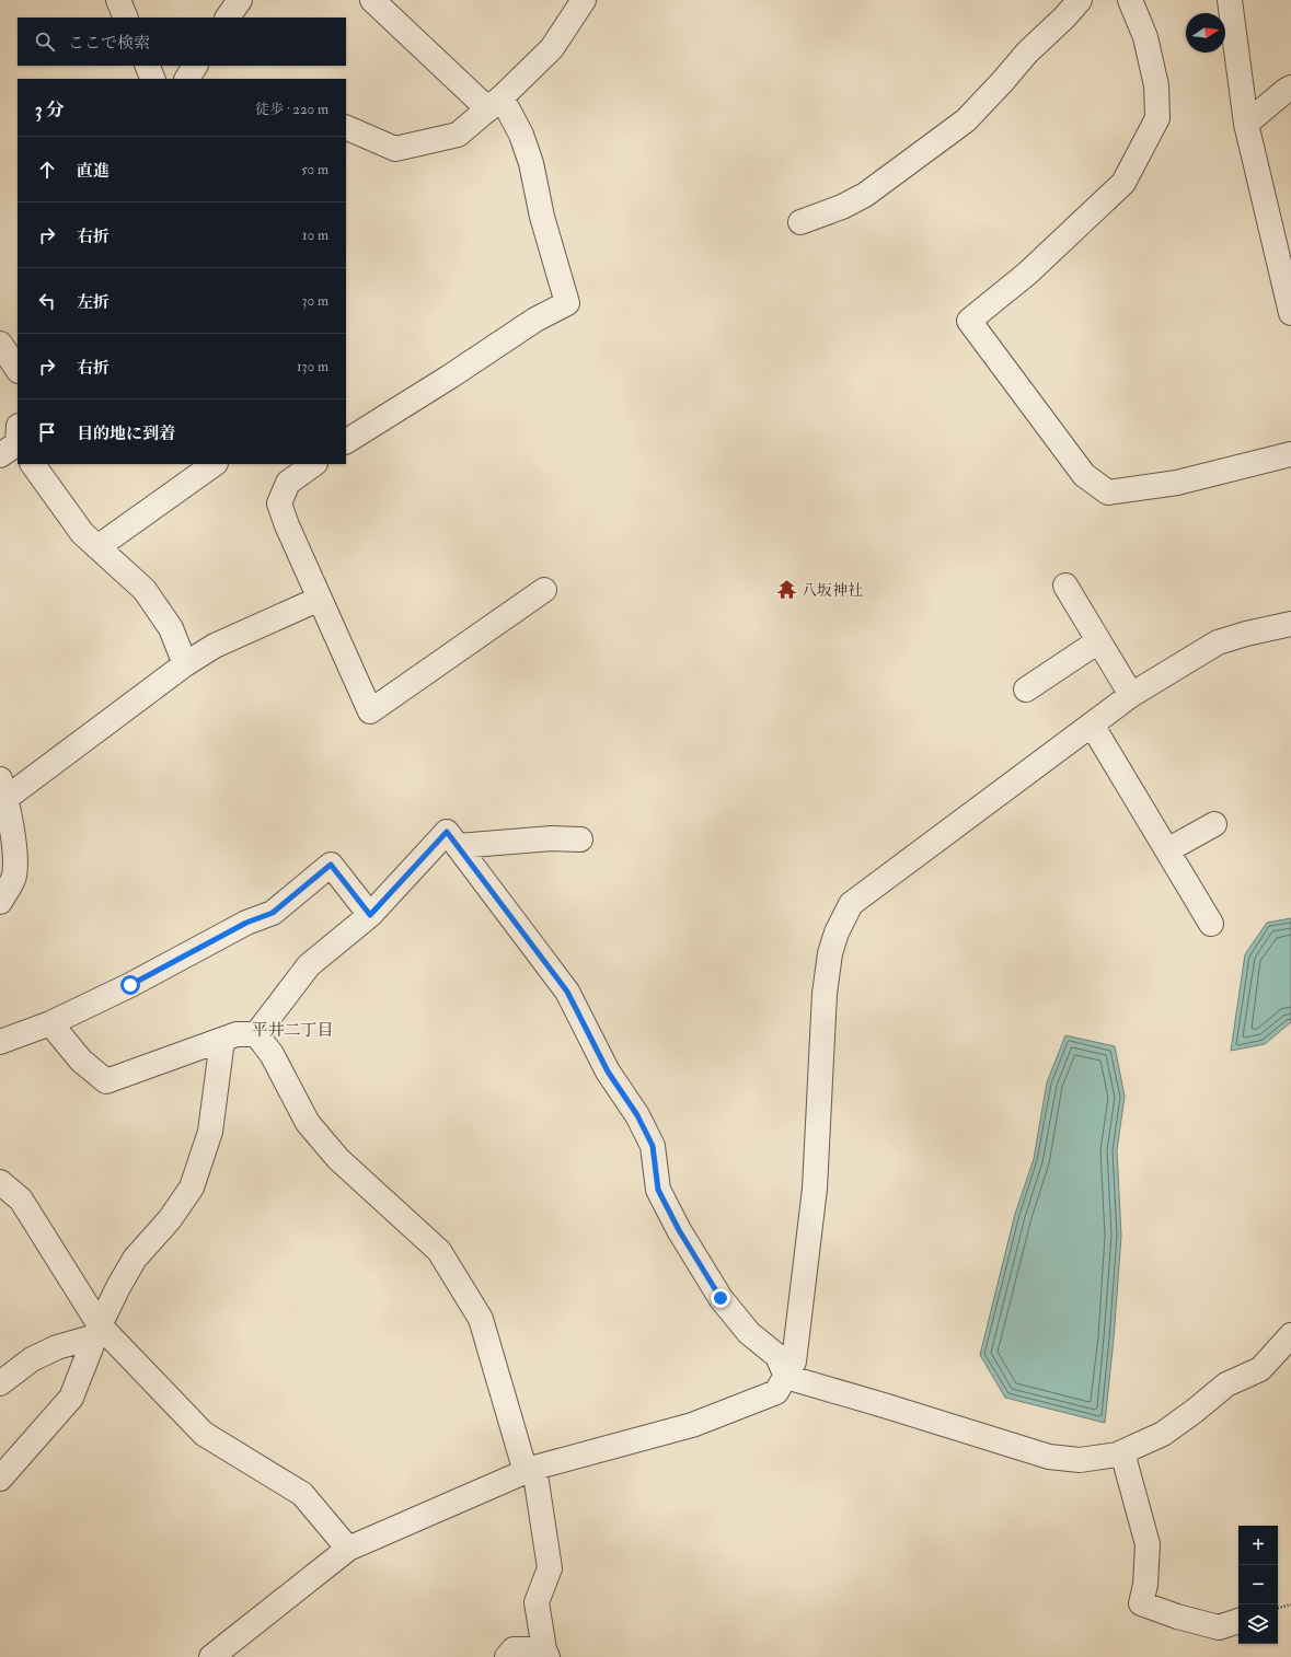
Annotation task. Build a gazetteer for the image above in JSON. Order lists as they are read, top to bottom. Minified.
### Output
{"districts":["平井二丁目"],"places":{"temple":["八坂神社"]},"north":"right","page":{"search":"ここで検索","heading":["3 分","徒歩 · 220 m"],"list":[["直進","50 m"],["右折","10 m"],["左折","30 m"],["右折","130 m"],"目的地に到着"],"map_buttons":["+","−"]}}
